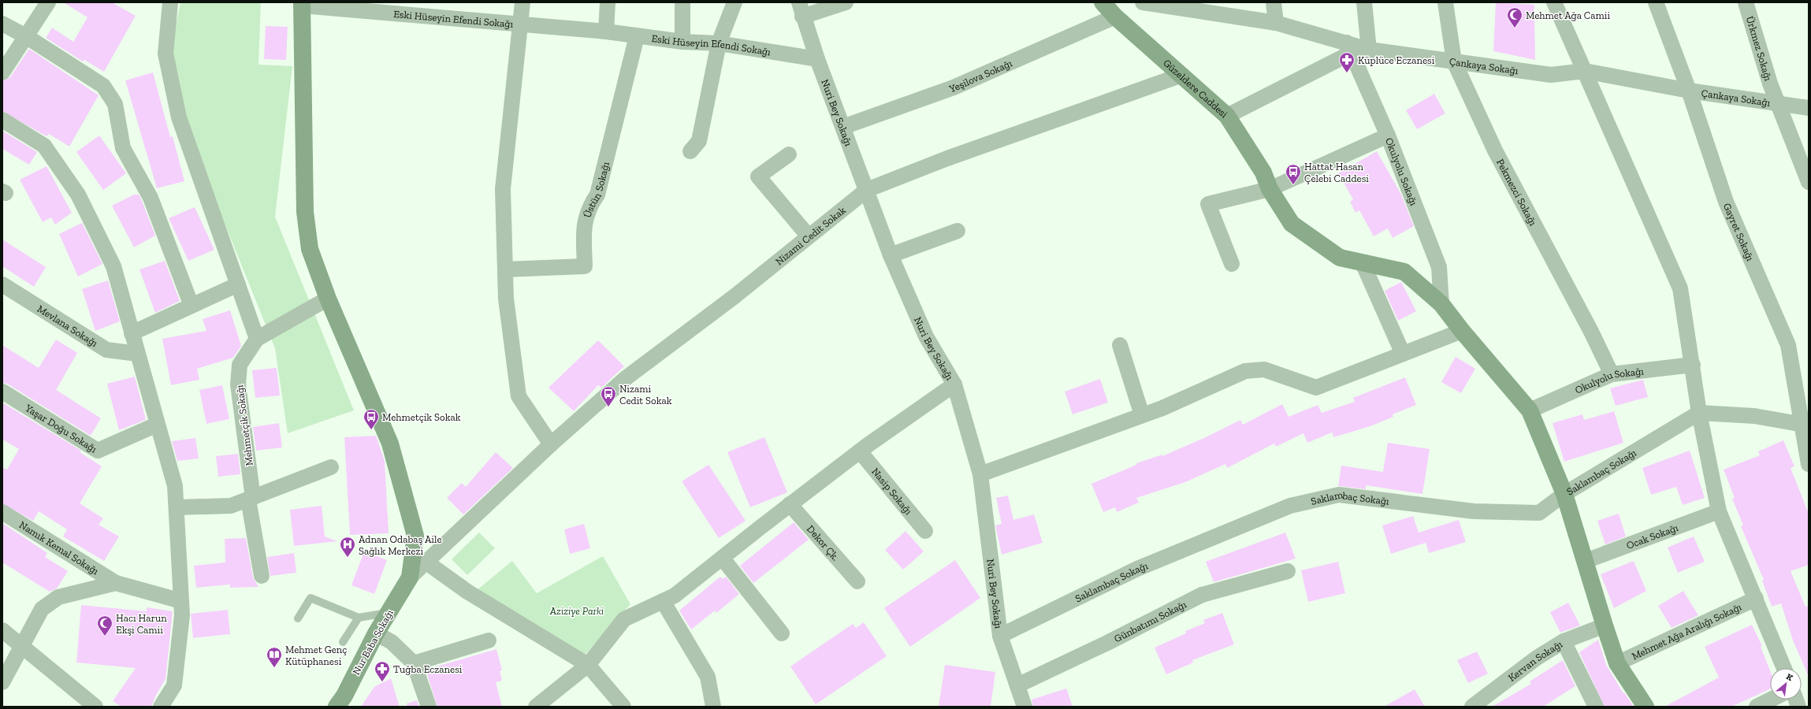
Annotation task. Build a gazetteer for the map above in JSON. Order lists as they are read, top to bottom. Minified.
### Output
{"streets":{"street":["Eski Hüseyin Efendi Sokağı","Ürkmez Sokağı","Çankaya Sokağı","Yeşilova Sokağı","Güzeldere Caddesi","Nuri Bey Sokağı","Okulyolu Sokağı","Üstün Sokağı","Pekmezci Sokağı","Gayret Sokağı","Nizami Cedit Sokak","Mevlana Sokağı","Mehmetçik Sokağı","Yaşar Doğu Sokağı","Saklambaç Sokağı","Nasip Sokağı","Ocak Sokağı","Dekor Çk.","Namık Kemal Sokağı","Günbatımı Sokağı","Mehmet Ağa Aralığı Sokağı","Nur Baba Sokağı","Kervan Sokağı"]},"crossings":[["Eski Hüseyin Efendi Sokağı","Nuri Bey Sokağı"],["Eski Hüseyin Efendi Sokağı","Üstün Sokağı"],["Ürkmez Sokağı","Çankaya Sokağı"],["Çankaya Sokağı","Okulyolu Sokağı"],["Çankaya Sokağı","Pekmezci Sokağı"],["Çankaya Sokağı","Gayret Sokağı"],["Yeşilova Sokağı","Güzeldere Caddesi"],["Yeşilova Sokağı","Nuri Bey Sokağı"],["Güzeldere Caddesi","Okulyolu Sokağı"],["Güzeldere Caddesi","Nizami Cedit Sokak"],["Güzeldere Caddesi","Saklambaç Sokağı"],["Güzeldere Caddesi","Ocak Sokağı"],["Güzeldere Caddesi","Mehmet Ağa Aralığı Sokağı"],["Güzeldere Caddesi","Kervan Sokağı"],["Nuri Bey Sokağı","Nizami Cedit Sokak"],["Nuri Bey Sokağı","Saklambaç Sokağı"],["Nuri Bey Sokağı","Günbatımı Sokağı"],["Okulyolu Sokağı","Pekmezci Sokağı"],["Nizami Cedit Sokak","Nur Baba Sokağı"]],"parks":["Aziziye Parki"],"places":{"mosque":["Mehmet Ağa Camii","Hacı Harun Ekşi Camii"],"pharmacy":["Küplüce Eczanesi","Tuğba Eczanesi"],"bus stop":["Hattat Hasan Çelebi Caddesi","Nizami Cedit Sokak","Mehmetçik Sokak"],"hospital":["Adnan Odabaş Aile Sağlık Merkezi"],"library":["Mehmet Genç Kütüphanesi"]},"north":"top right"}
